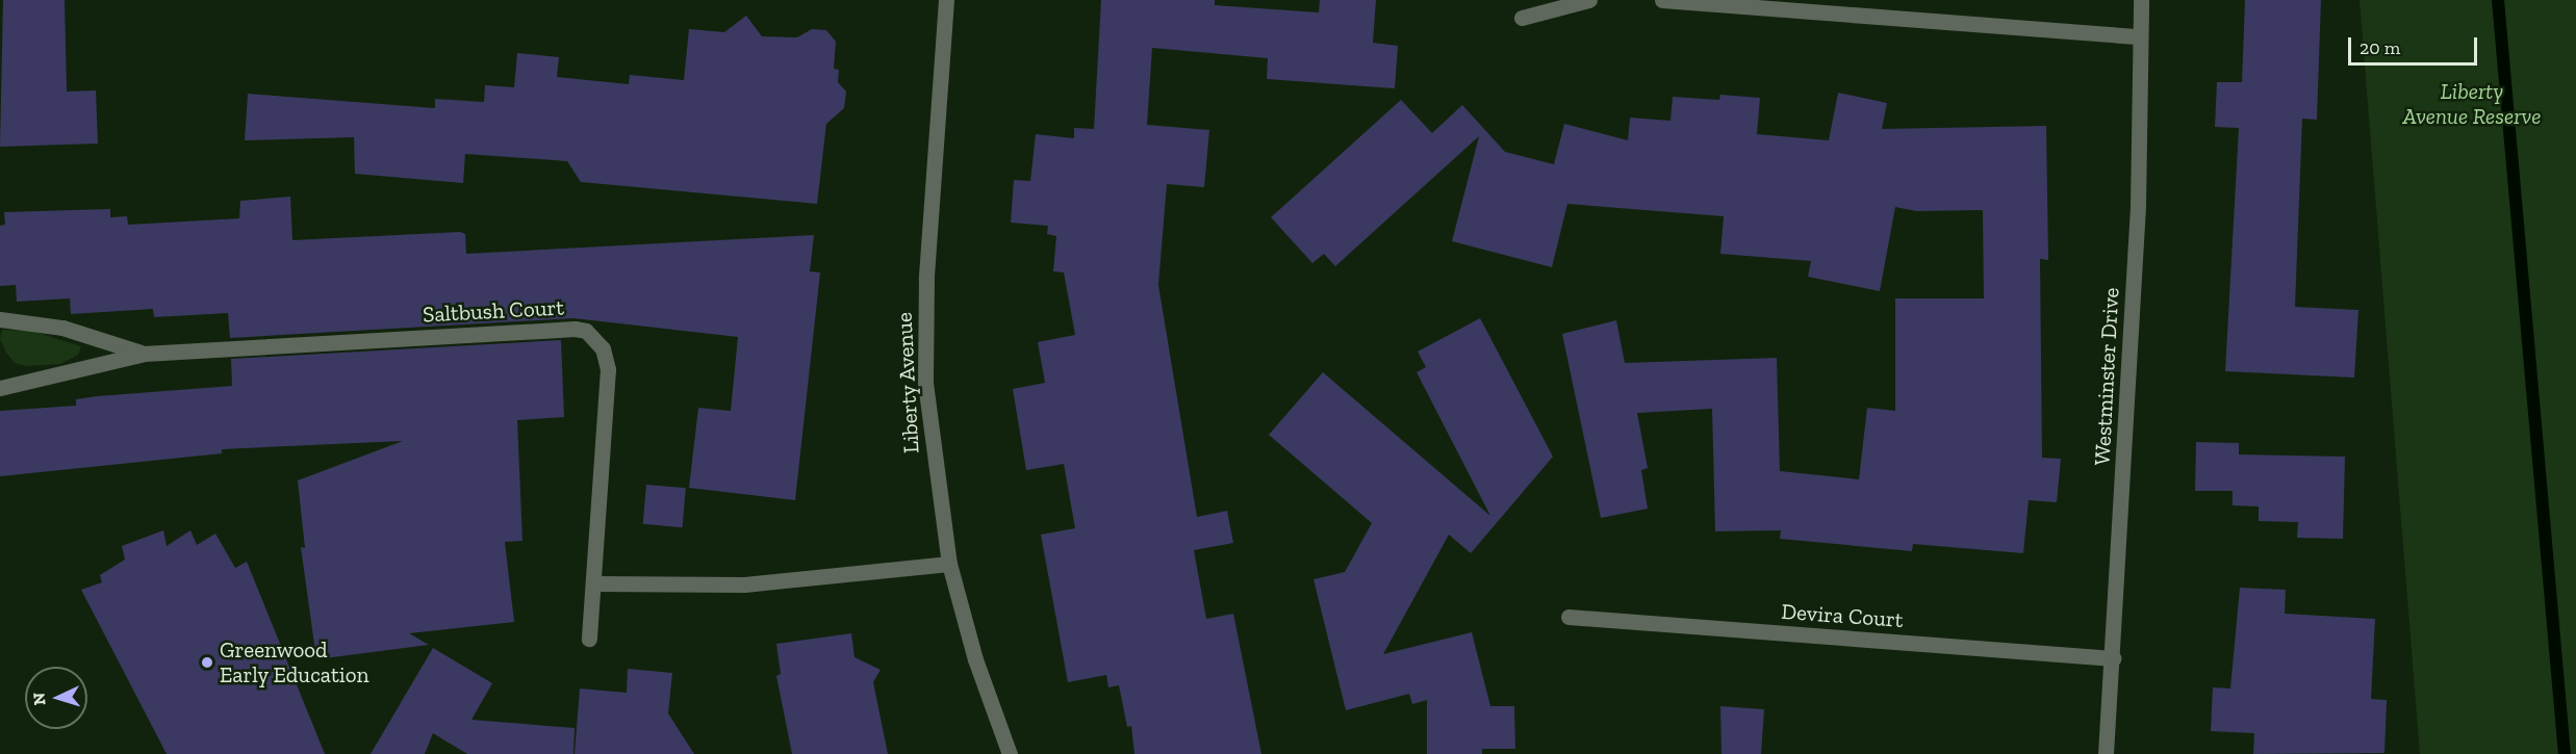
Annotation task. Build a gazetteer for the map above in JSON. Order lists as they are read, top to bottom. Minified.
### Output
{"streets":{"street":["Saltbush Court","Westminster Drive","Liberty Avenue","Devira Court"]},"crossings":[["Westminster Drive","Devira Court"]],"parks":["Liberty Avenue Reserve"],"places":["Greenwood Early Education"],"scale_bar":"20 m","north":"left"}
